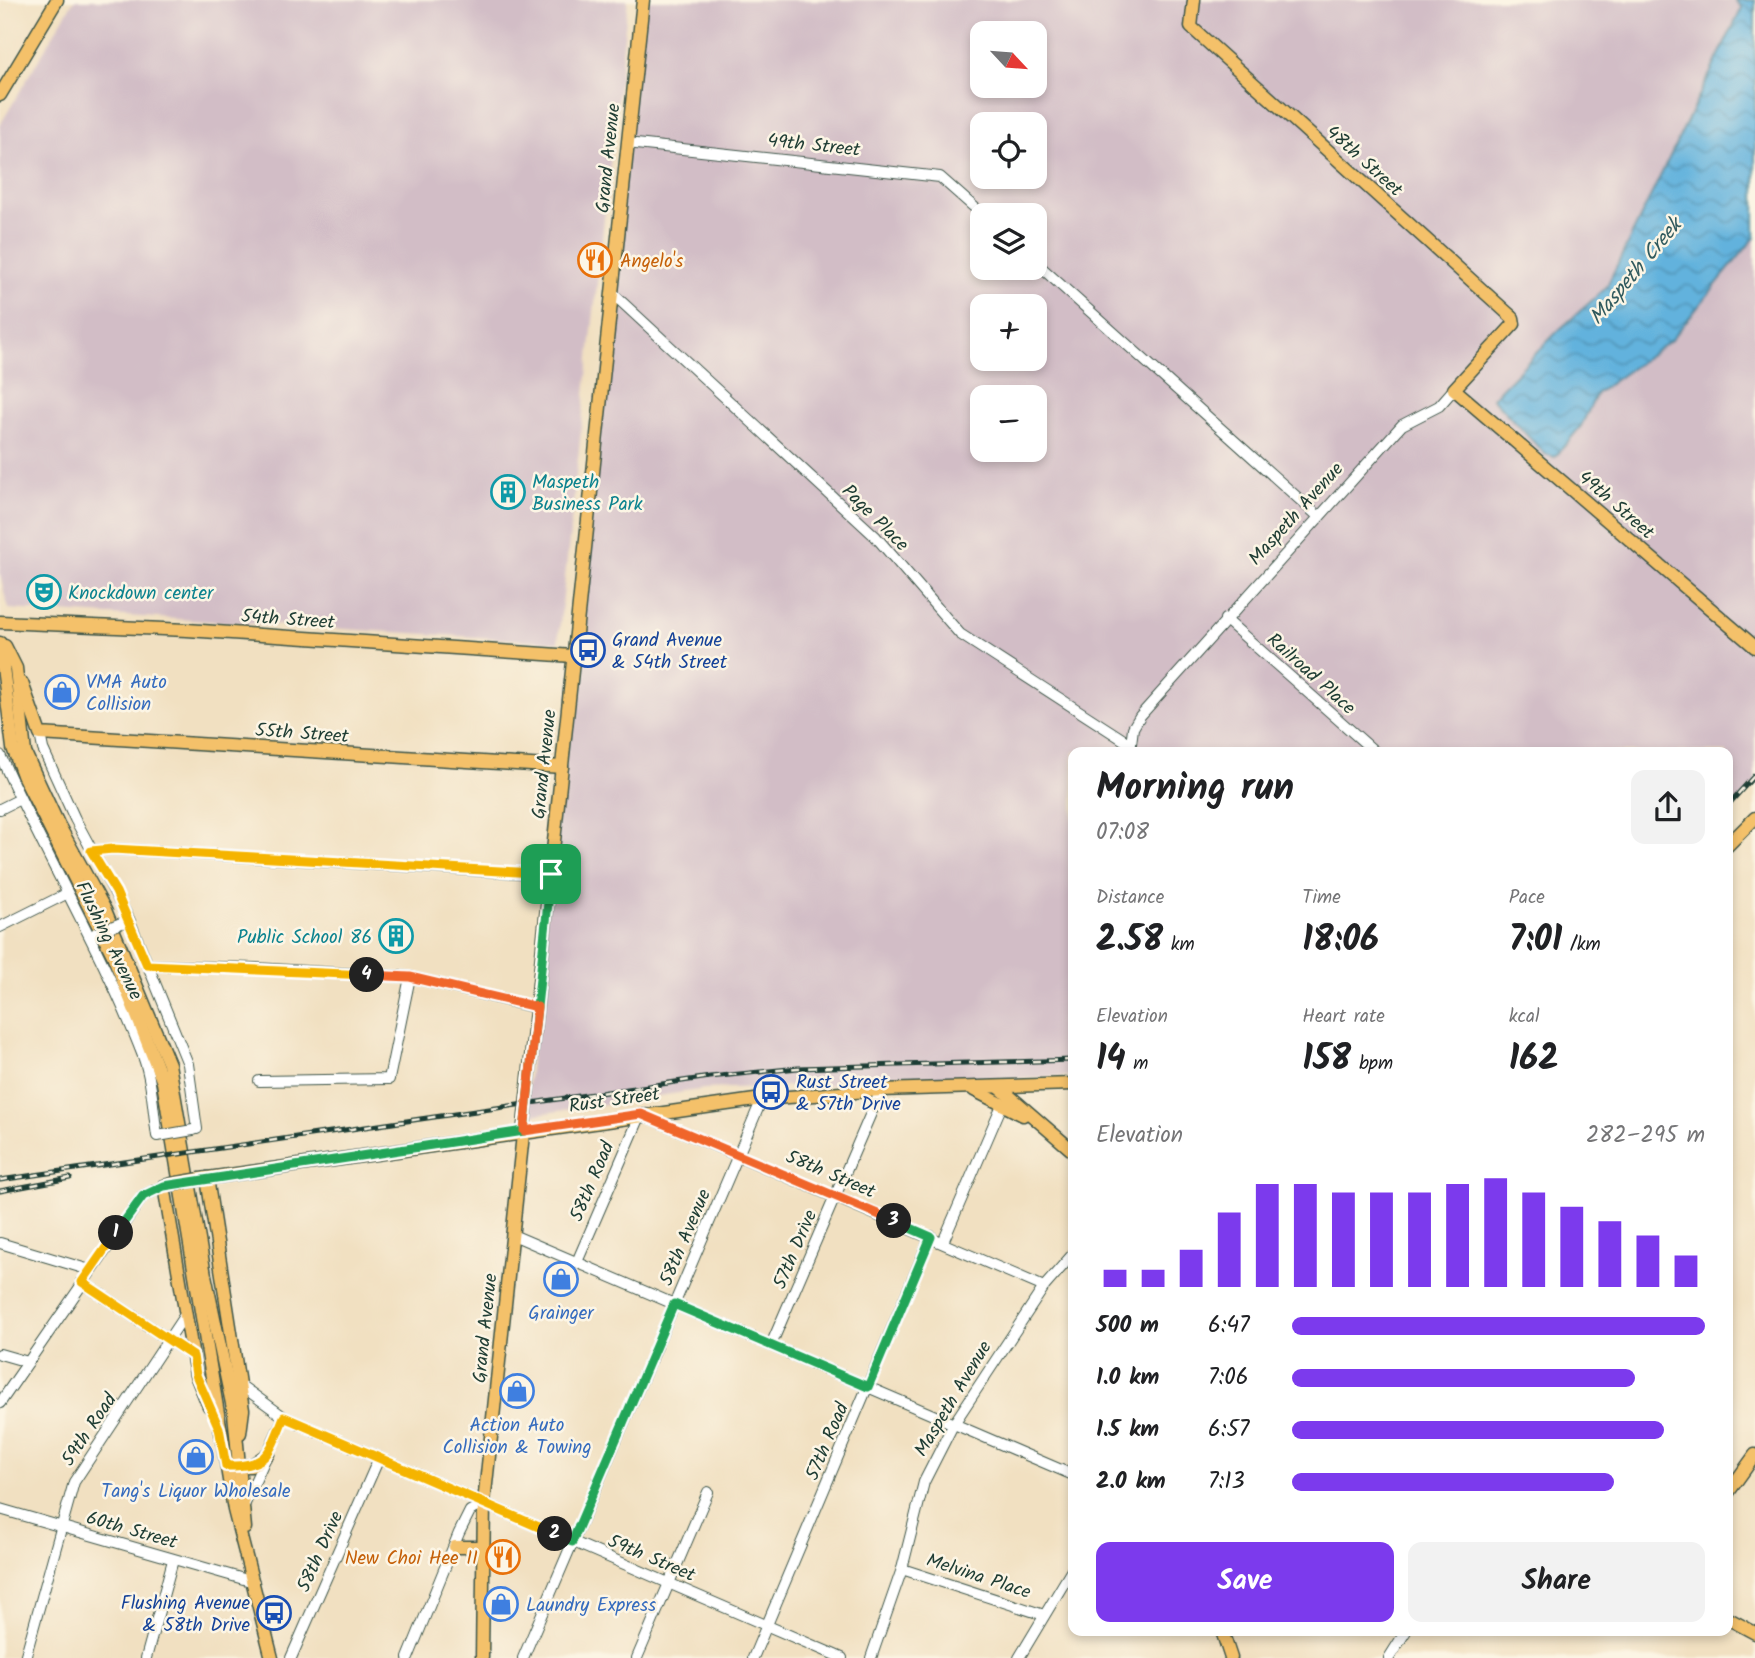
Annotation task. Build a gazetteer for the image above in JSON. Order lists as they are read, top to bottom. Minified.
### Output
{"streets":{"main road":["49th Street","Grand Avenue","48th Street","Maspeth Avenue","54th Street","55th Street","Flushing Avenue","Rust Street"],"street":["Page Place","Railroad Place","58th Street","58th Road","58th Avenue","57th Drive","59th Road","57th Road","60th Street","58th Drive","59th Street","Melvina Place"]},"crossings":[["49th Street","Grand Avenue"],["49th Street","Maspeth Avenue"],["Grand Avenue","Page Place"],["Grand Avenue","54th Street"],["Grand Avenue","55th Street"],["Grand Avenue","Rust Street"],["Grand Avenue","59th Street"],["48th Street","Maspeth Avenue"],["Maspeth Avenue","Railroad Place"],["Maspeth Avenue","58th Street"],["Maspeth Avenue","Melvina Place"],["55th Street","Flushing Avenue"],["Flushing Avenue","60th Street"],["Flushing Avenue","59th Street"],["Rust Street","58th Street"],["Rust Street","58th Road"],["Rust Street","58th Avenue"],["Rust Street","57th Drive"],["58th Street","58th Road"],["58th Street","58th Avenue"],["58th Street","57th Drive"],["58th Street","57th Road"],["58th Avenue","59th Street"],["59th Road","60th Street"],["57th Road","59th Street"],["58th Drive","59th Street"]],"water":["Maspeth Creek"],"places":{"restaurant":["Angelo's","New Choi Hee II"],"building":["Maspeth Business Park","Public School 86"],"theatre":["Knockdown center"],"bus stop":["Grand Avenue & 54th Street","Rust Street & 57th Drive","Flushing Avenue & 58th Drive"],"shop":["VMA Auto Collision","Grainger","Action Auto Collision & Towing","Tang's Liquor Wholesale","Laundry Express"]},"north":"bottom right","page":{"map_buttons":["+","−"],"heading":["Morning run","07:08"],"stats":[["Distance","2.58 km"],["Time","18:06"],["Pace","7:01 /km"],["Elevation","14 m"],["Heart rate","158 bpm"],["kcal","162"]],"pins":["4","3","1","2"],"chart":["Elevation","282–295 m"],"list":[{"name":"500 m","note":"6:47"},{"name":"1.0 km","note":"7:06"},{"name":"1.5 km","note":"6:57"},{"name":"2.0 km","note":"7:13"}],"buttons":["Save","Share"]}}
